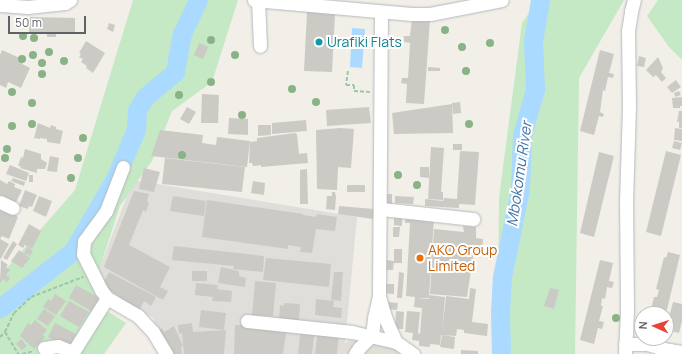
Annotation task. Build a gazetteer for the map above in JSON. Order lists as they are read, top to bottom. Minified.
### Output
{"water":["Mbokomu River"],"places":["Urafiki Flats","AKO Group Limited"],"scale_bar":"50 m","north":"left"}
